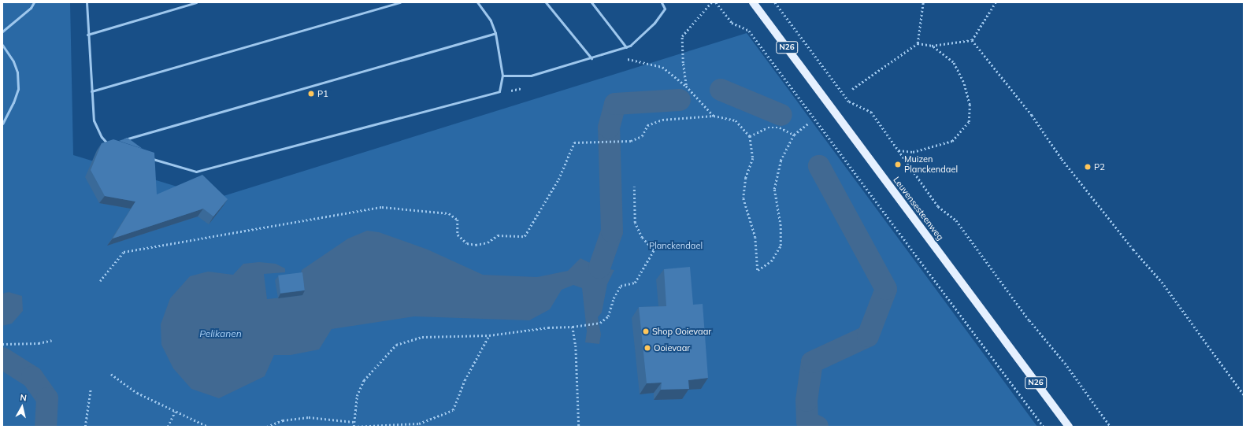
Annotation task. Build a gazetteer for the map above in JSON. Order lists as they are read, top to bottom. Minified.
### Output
{"streets":{"main road":["N26","Leuvensesteenweg"]},"water":["Pelikanen"],"parks":["Planckendael"],"places":["P1","Muizen Planckendael","P2","Shop Ooievaar","Ooievaar"],"north":"top"}
